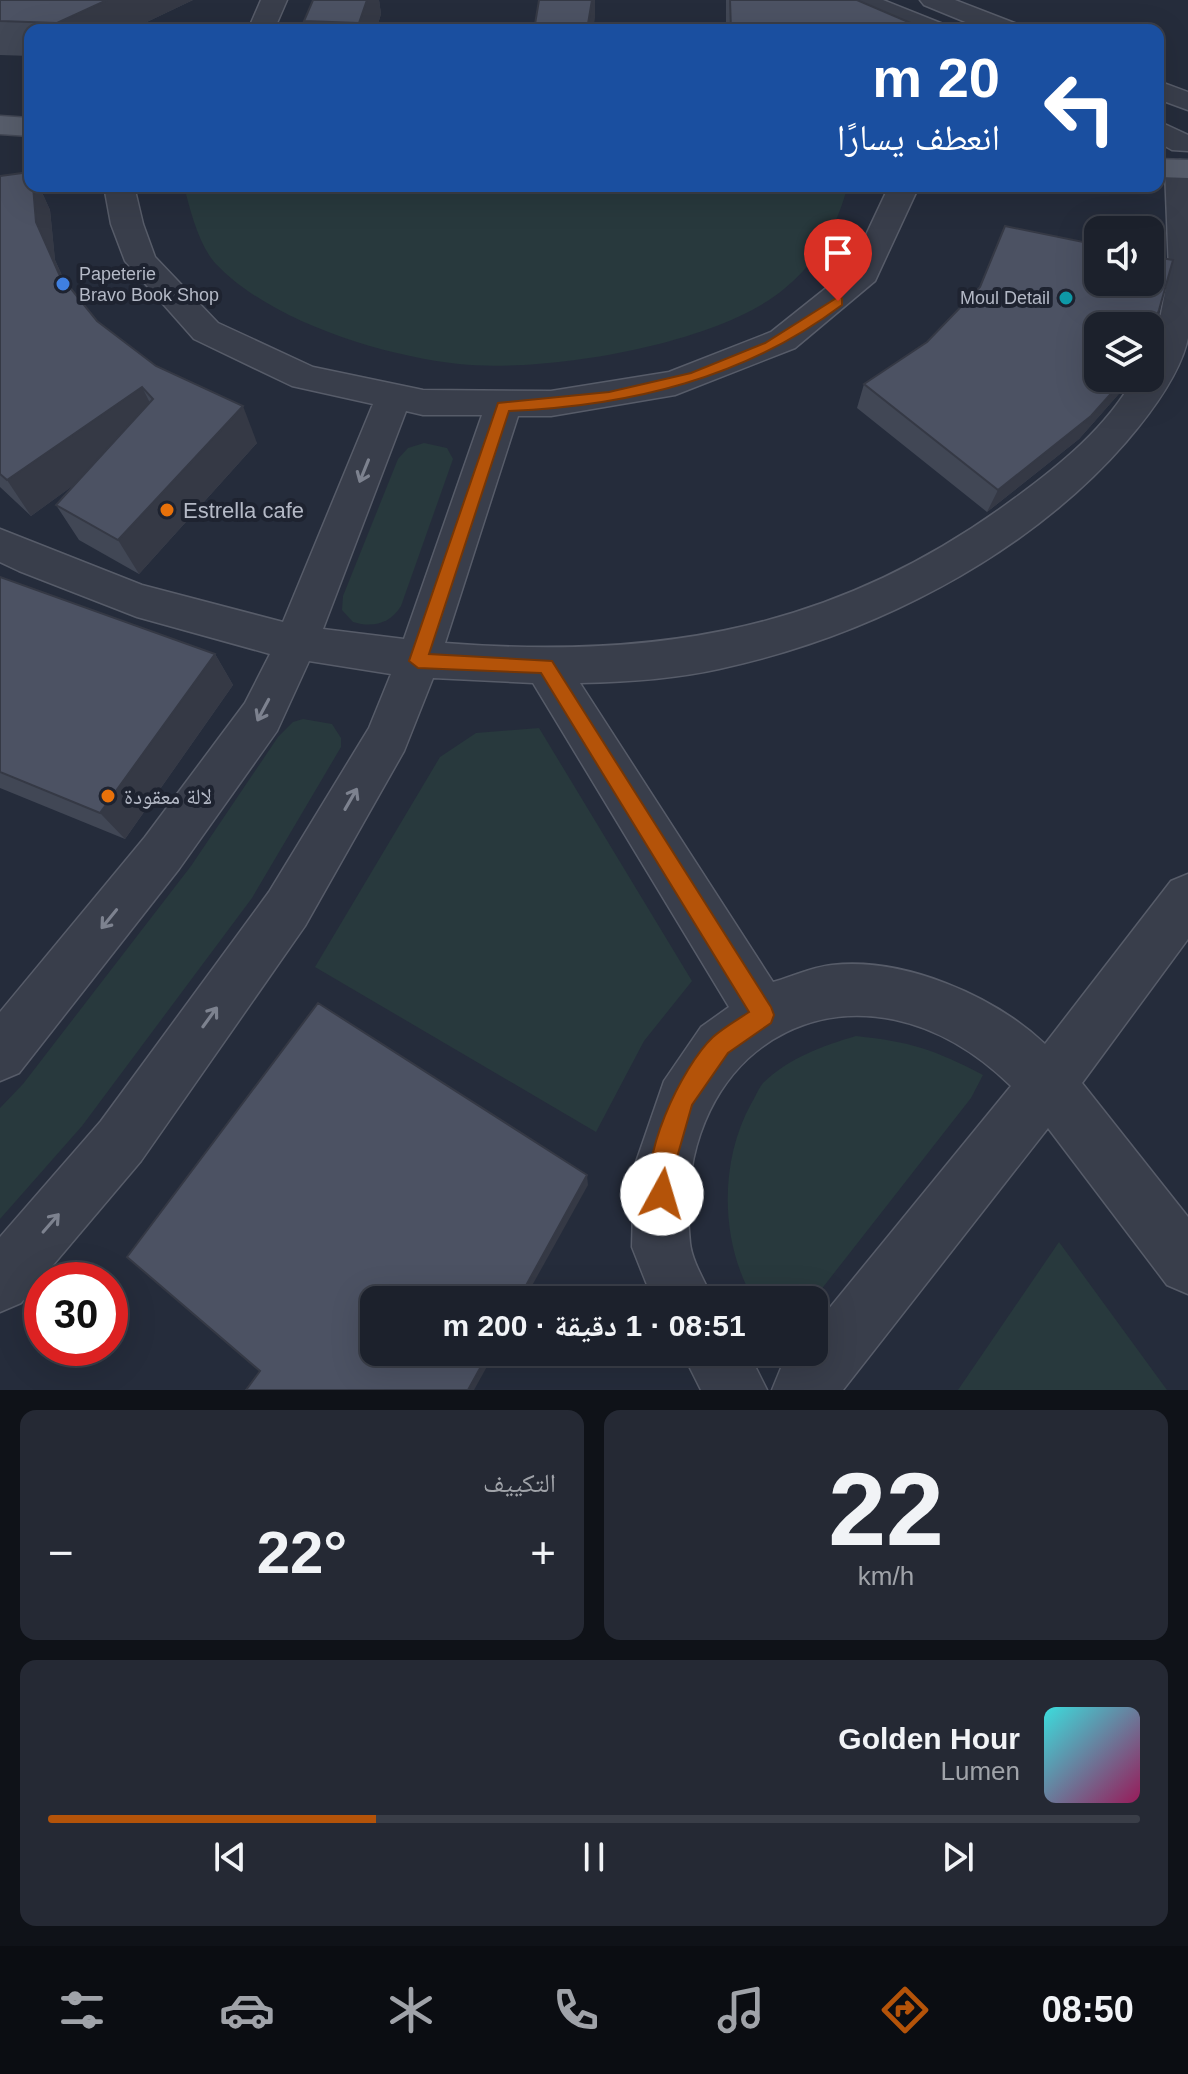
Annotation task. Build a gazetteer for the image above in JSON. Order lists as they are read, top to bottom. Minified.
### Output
{"places":["Papeterie Bravo Book Shop","Moul Detail","Estrella cafe","لالة معقودة"],"page":{"turn":["20 m","انعطف يسارًا"],"limit":"30","trip":"08:51 · 1 دقيقة · 200 m","tile":[["22","km/h"],"التكييف"],"heat":["−","22°","+"],"song":["Golden Hour","Lumen"],"tabs":"08:50"}}
